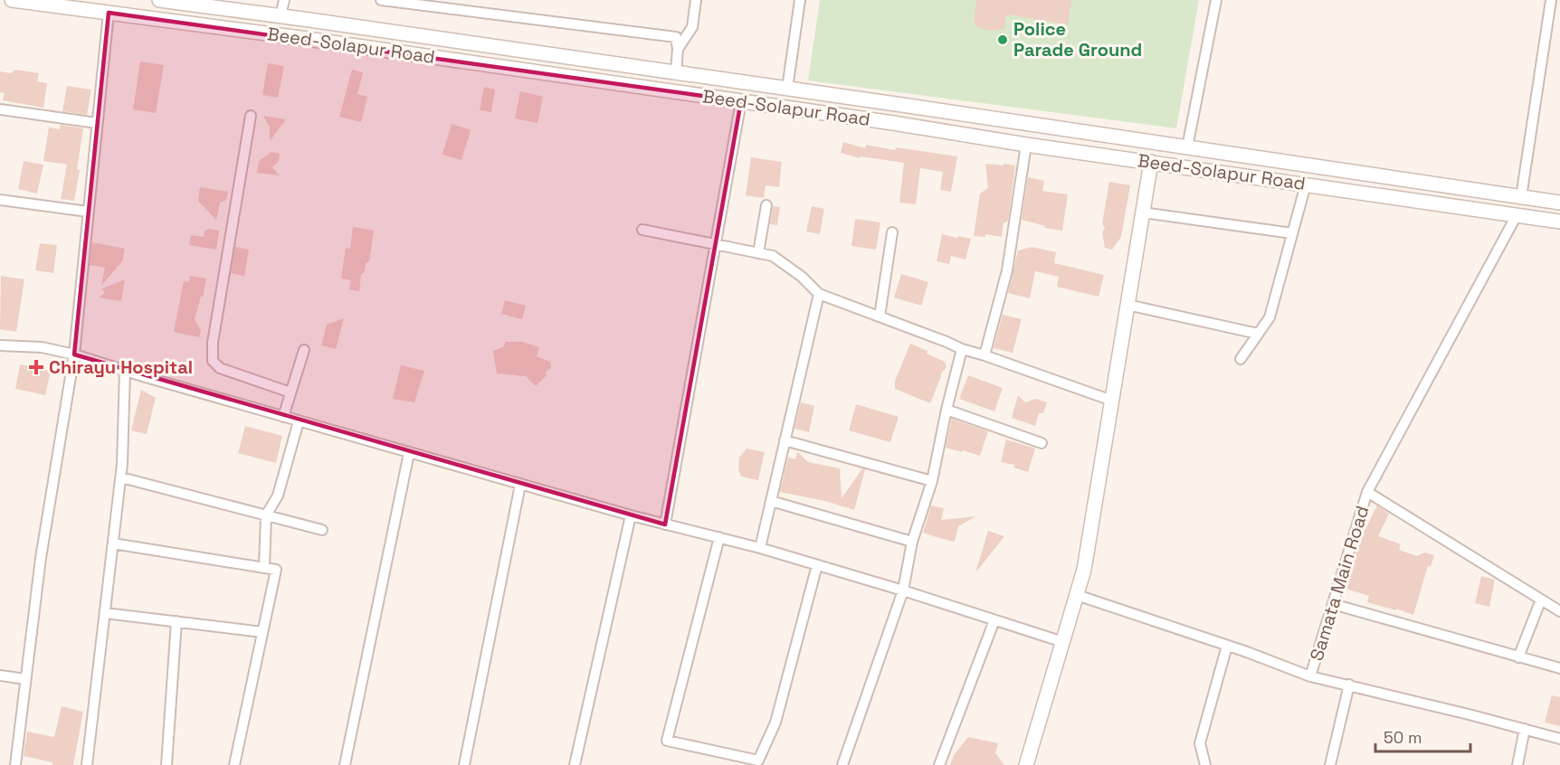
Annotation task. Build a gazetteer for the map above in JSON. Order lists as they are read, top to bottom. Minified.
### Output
{"streets":{"main road":["Beed-Solapur Road"],"street":["Samata Main Road"]},"crossings":[["Beed-Solapur Road","Samata Main Road"]],"places":{"other":["Police Parade Ground"],"health":["Chirayu Hospital"]},"scale_bar":"50 m"}
